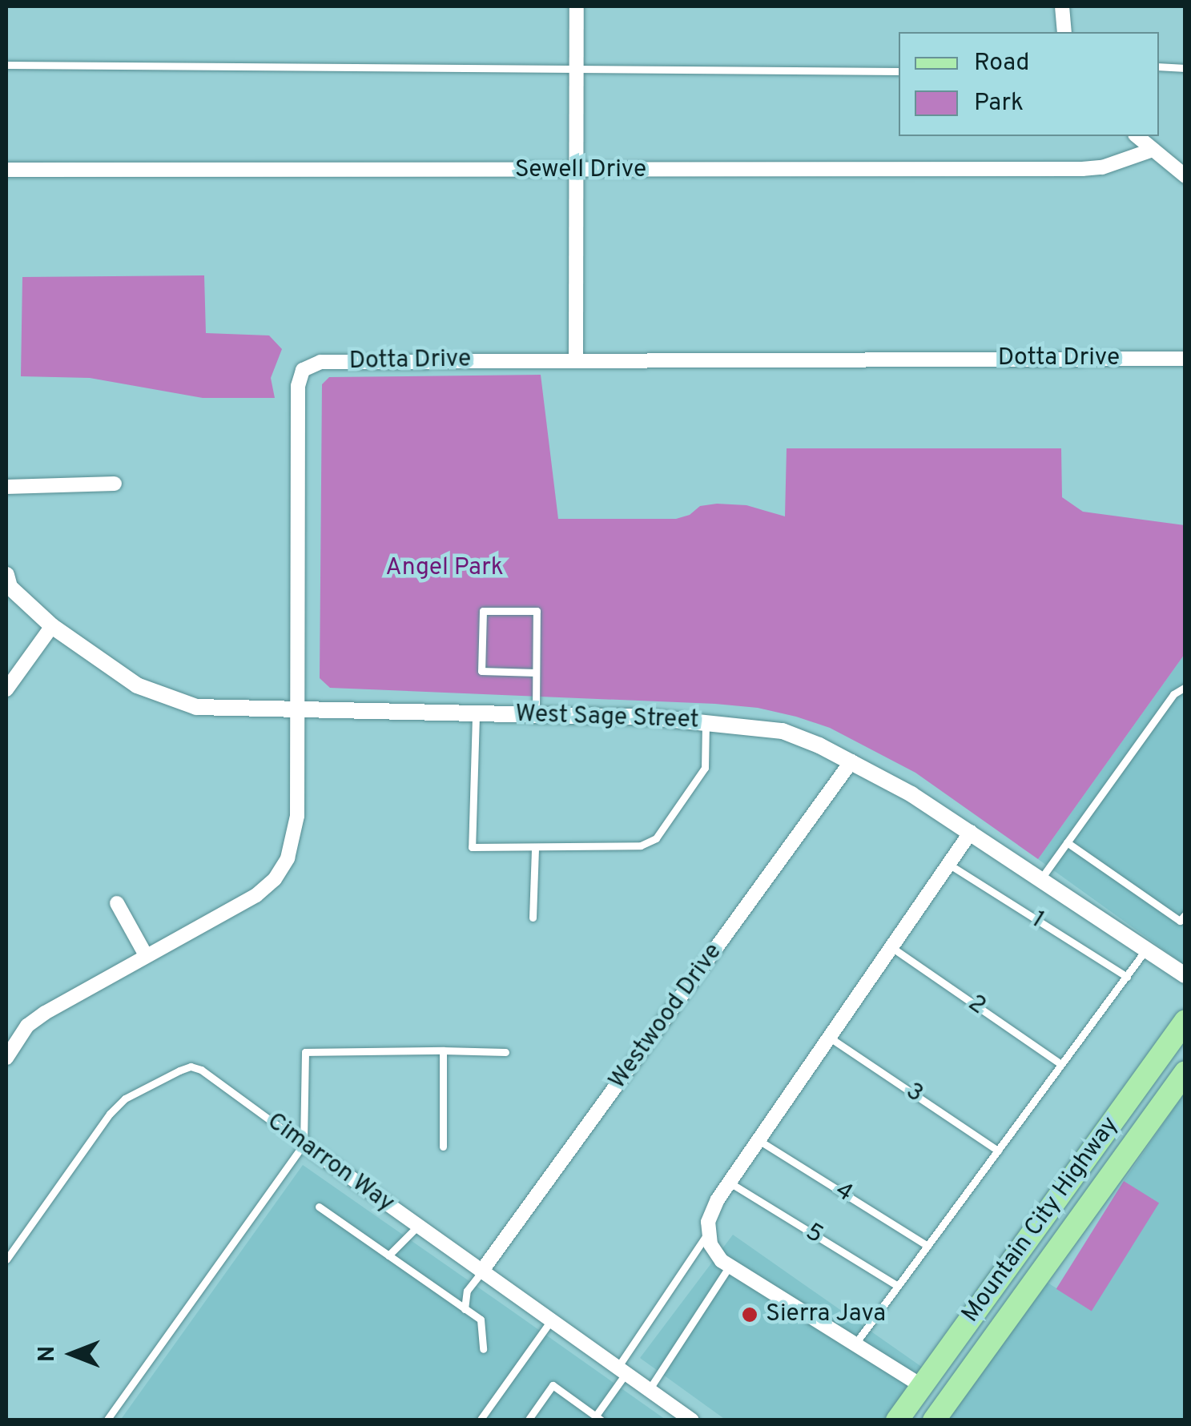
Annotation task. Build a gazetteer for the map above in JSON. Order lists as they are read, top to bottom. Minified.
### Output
{"streets":{"main road":["Mountain City Highway"],"street":["Sewell Drive","Dotta Drive","West Sage Street","Westwood Drive","Cimarron Way"],"lane":["1","2","3","4","5"]},"crossings":[["Dotta Drive","West Sage Street"],["West Sage Street","Westwood Drive"],["Westwood Drive","Cimarron Way"]],"parks":["Angel Park"],"places":["Sierra Java"],"legend":["Road","Park"],"north":"left"}
